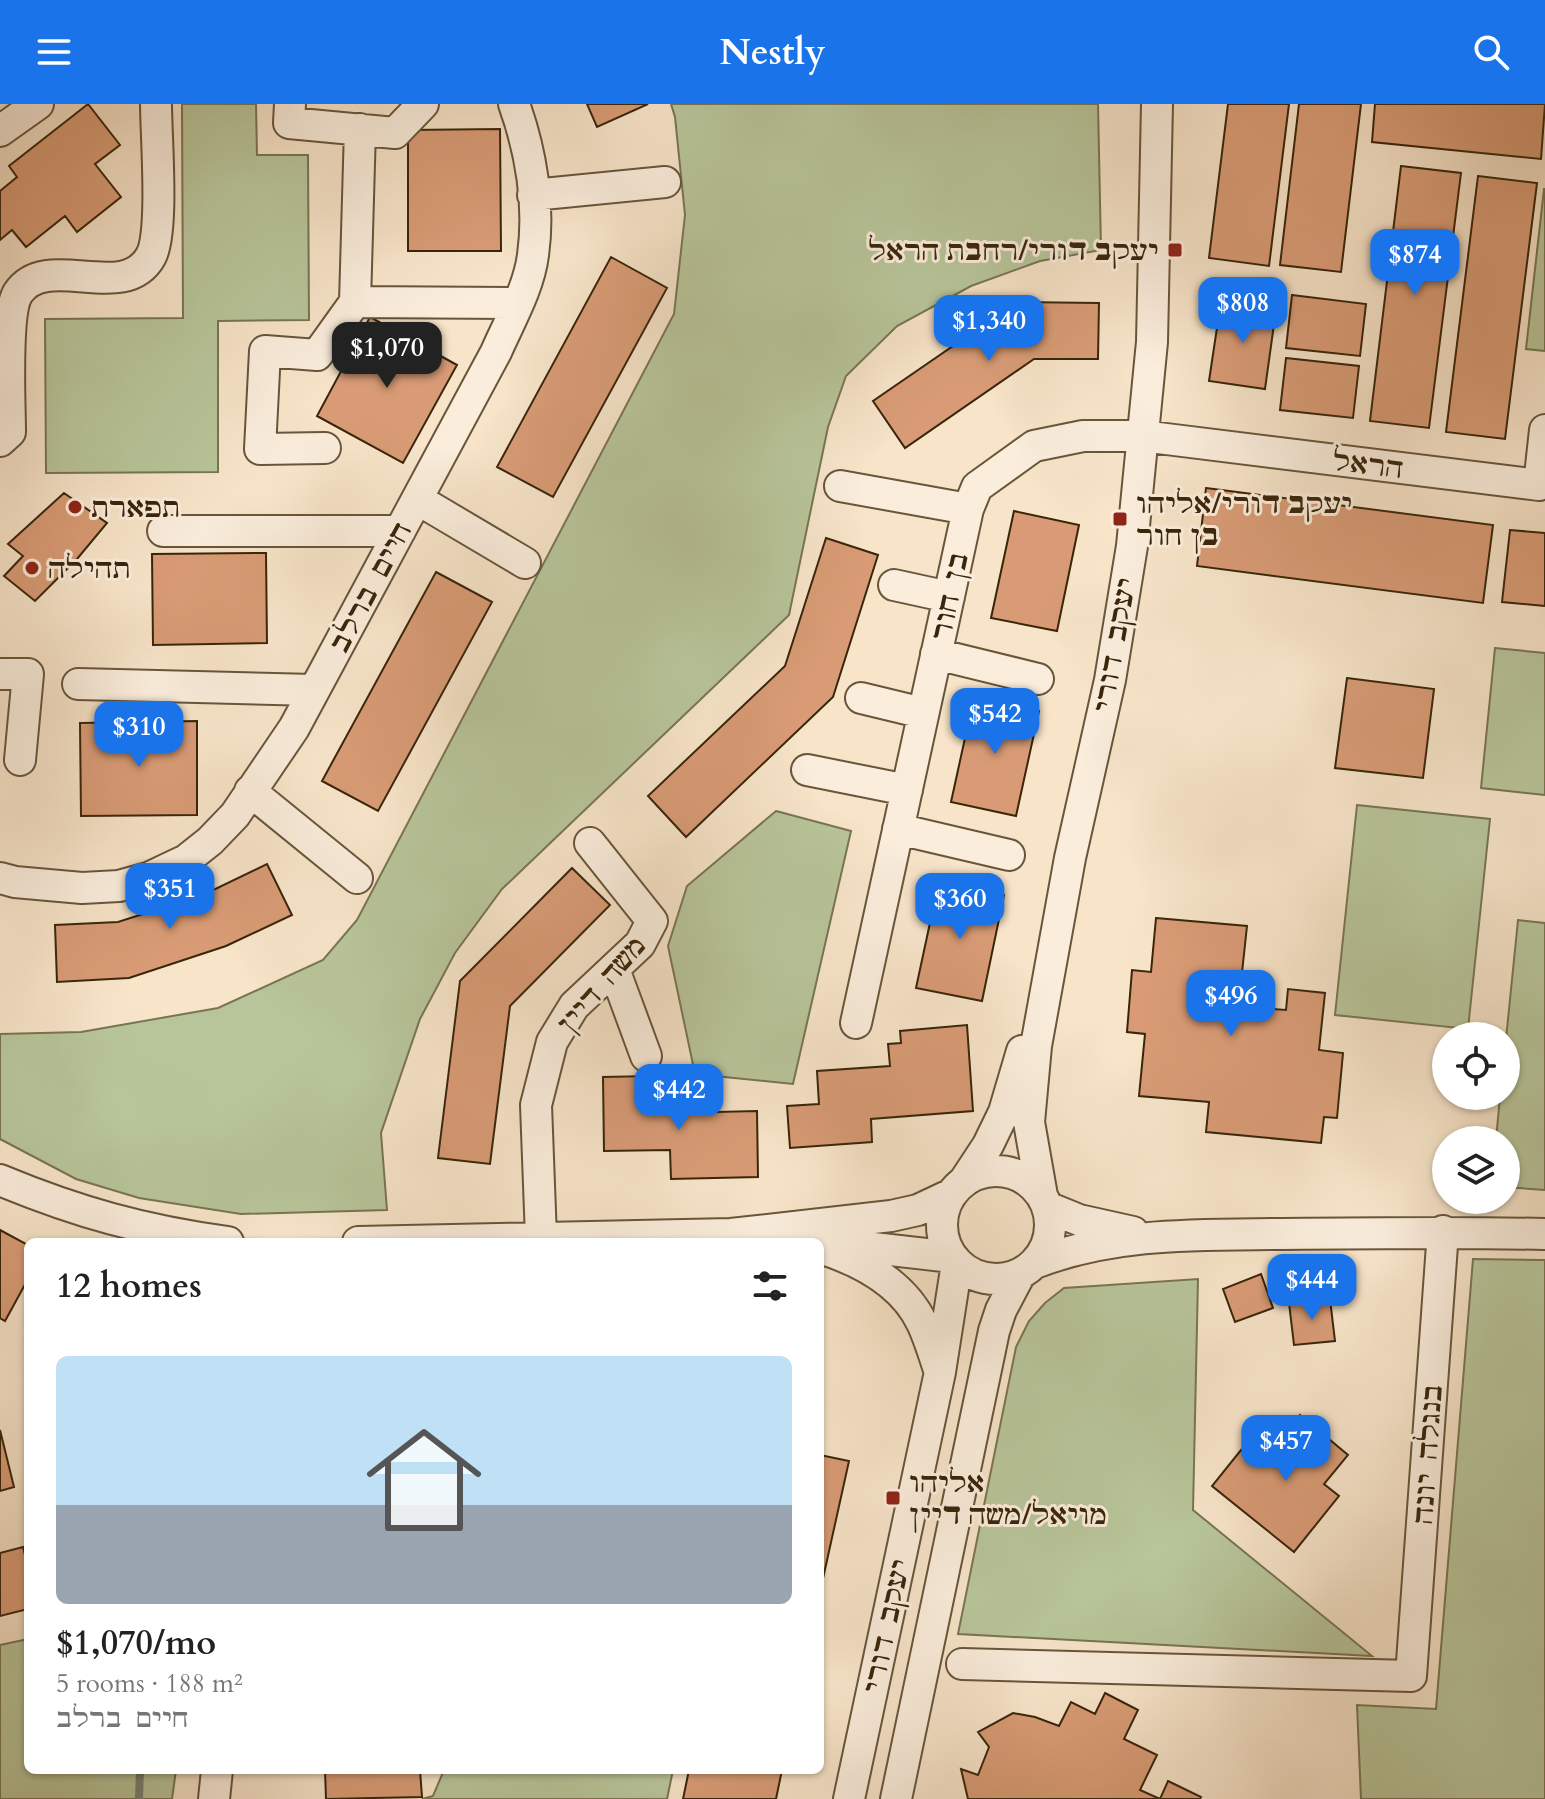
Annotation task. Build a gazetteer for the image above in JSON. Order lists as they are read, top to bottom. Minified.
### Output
{"streets":{"street":["הראל","חיים ברלב","בן חור","יעקב דורי","משה דיין","בנגלה יונה"]},"crossings":[["הראל","בן חור"],["הראל","יעקב דורי"],["בן חור","יעקב דורי"]],"places":{"transit":["יעקב דורי/רחבת הראל","יעקב דורי/אליהו בן חור","אליהו מויאל/משה דיין"],"other":["תפארת","תהילה"]},"page":{"header":"Nestly","price":["$874","$808","$1,340","$1,070","$542","$310","$351","$360","$496","$442","$444","$457"],"heading":"12 homes","list":[{"name":"$1,070/mo","note":"5 rooms · 188 m² · חיים ברלב"}]}}
